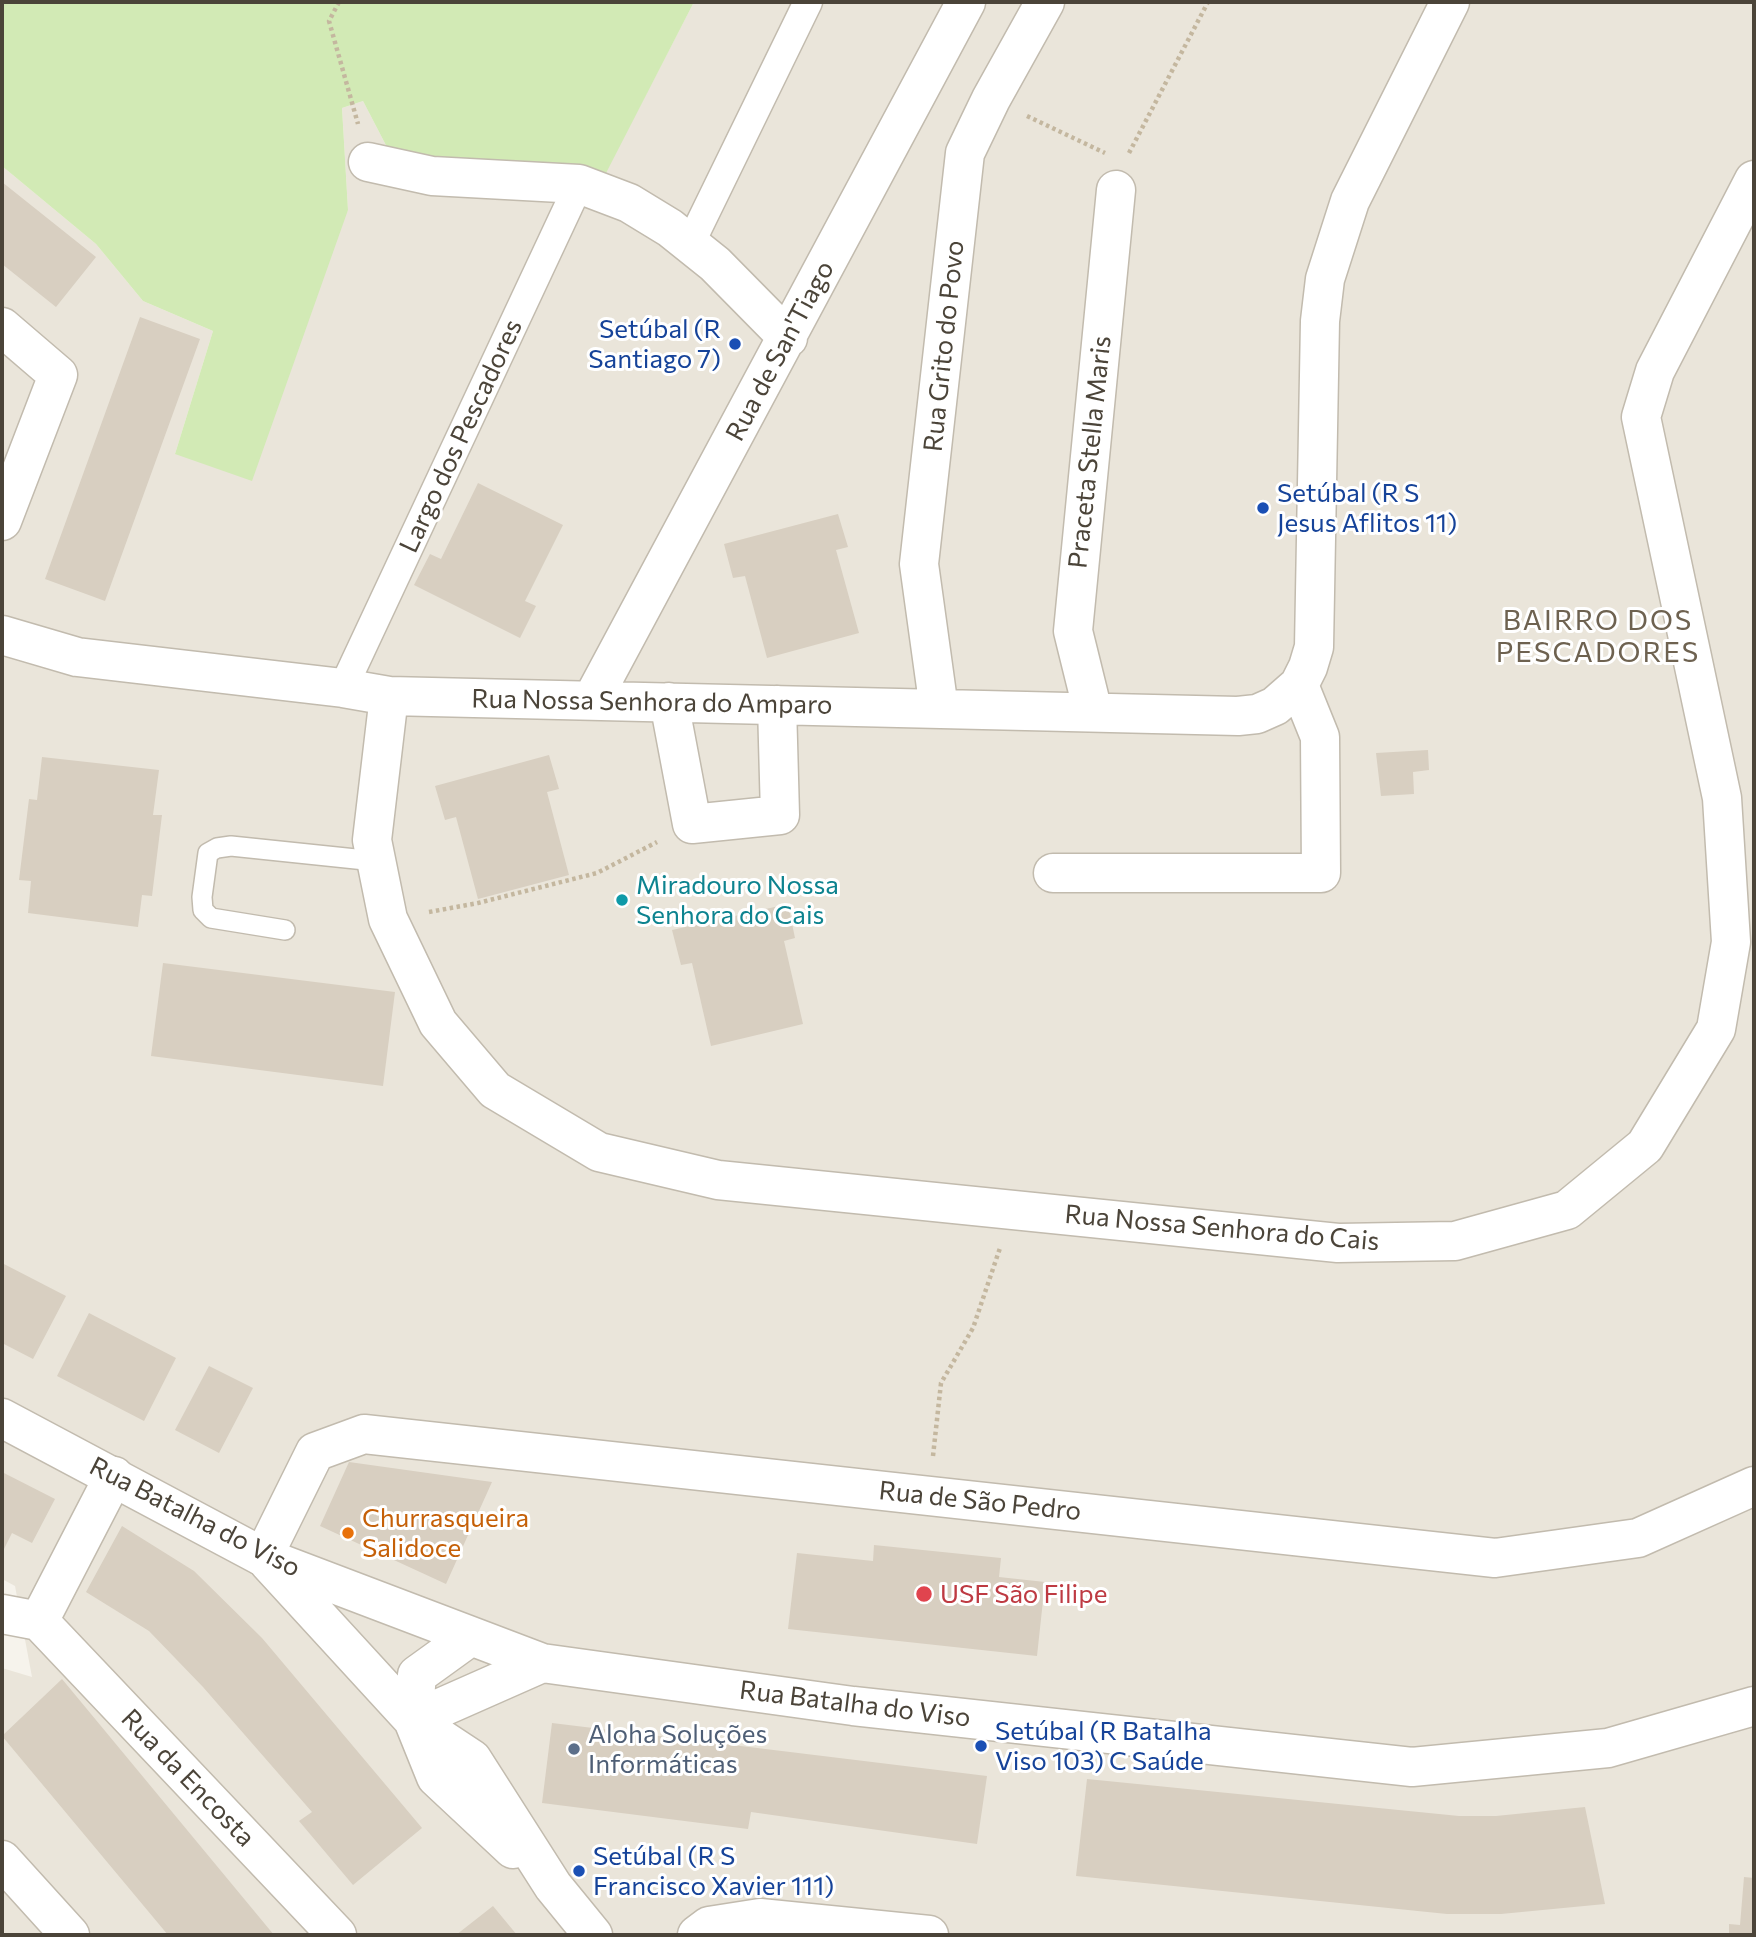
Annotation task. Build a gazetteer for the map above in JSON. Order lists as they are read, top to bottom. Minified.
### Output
{"streets":{"street":["Rua Grito do Povo","Rua de San'Tiago","Largo dos Pescadores","Praceta Stella Maris","Rua Nossa Senhora do Amparo","Rua Nossa Senhora do Cais","Rua de São Pedro","Rua Batalha do Viso","Rua da Encosta"]},"crossings":[["Rua Grito do Povo","Rua Nossa Senhora do Amparo"],["Rua de San'Tiago","Rua Nossa Senhora do Amparo"],["Largo dos Pescadores","Rua Nossa Senhora do Amparo"],["Praceta Stella Maris","Rua Nossa Senhora do Amparo"],["Rua Nossa Senhora do Amparo","Rua Nossa Senhora do Cais"],["Rua de São Pedro","Rua Batalha do Viso"]],"districts":["BAIRRO DOS PESCADORES"],"places":["Setúbal (R Santiago 7)","Setúbal (R S Jesus Aflitos 11)","Miradouro Nossa Senhora do Cais","Churrasqueira Salidoce","USF São Filipe","Setúbal (R Batalha Viso 103) C Saúde","Aloha Soluções Informáticas","Setúbal (R S Francisco Xavier 111)"]}
